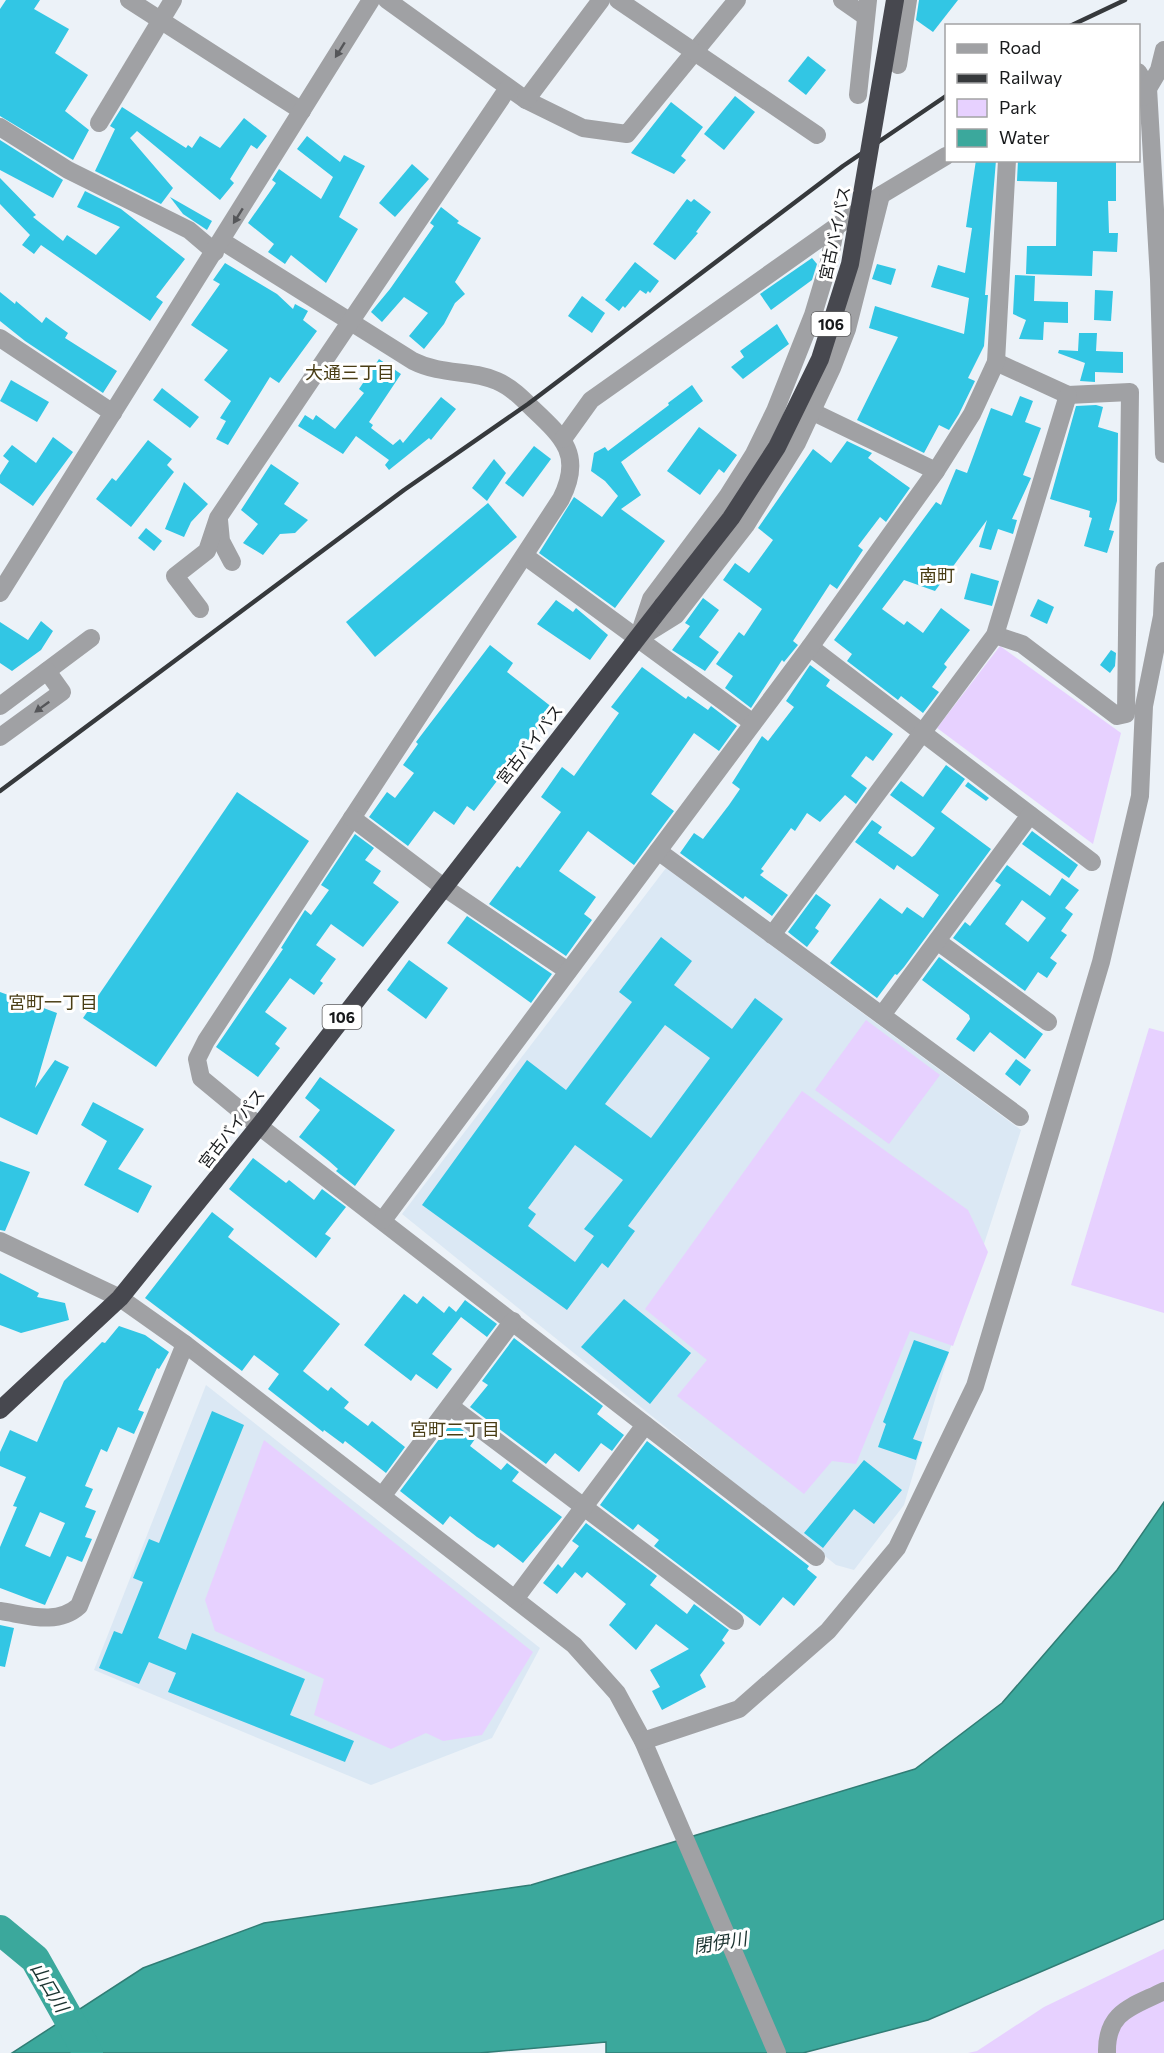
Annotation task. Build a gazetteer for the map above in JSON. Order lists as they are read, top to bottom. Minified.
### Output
{"streets":{"highway":["宮古バイパス","106"]},"districts":["大通三丁目","南町","宮町一丁目","宮町二丁目"],"water":["閉伊川","山口川"],"legend":["Road","Railway","Park","Water"]}
